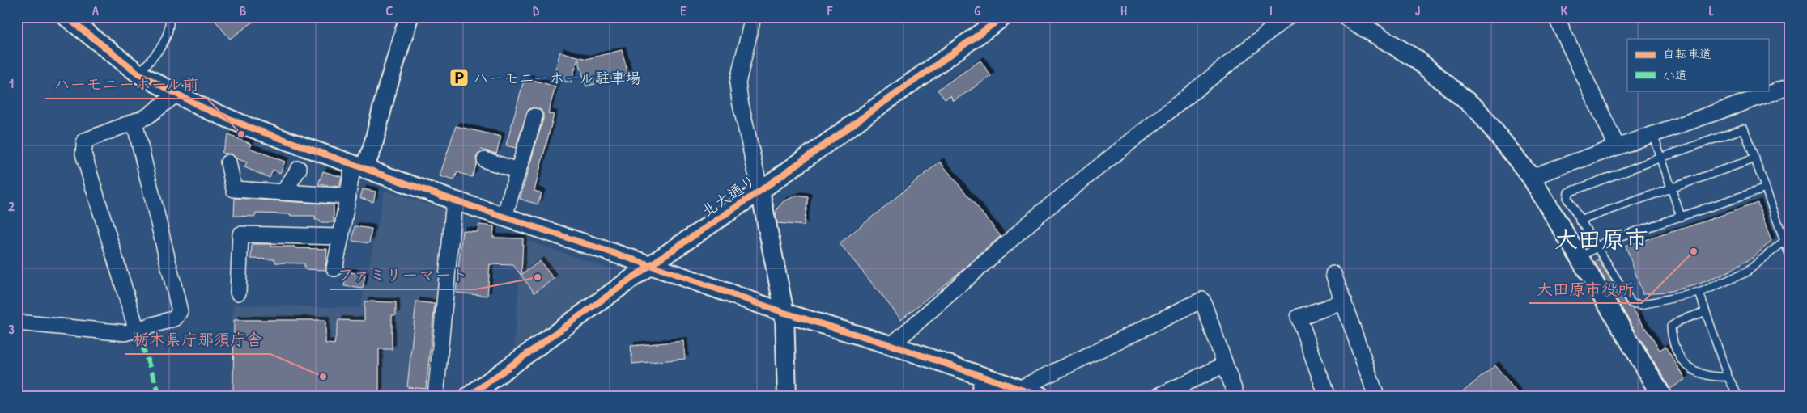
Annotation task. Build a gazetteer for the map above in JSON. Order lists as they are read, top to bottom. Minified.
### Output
{"streets":{"street":["北大通り"]},"districts":["大田原市"],"places":{"parking":["ハーモニーホール駐車場"],"other":["ハーモニーホール前","大田原市役所","ファミリーマート","栃木県庁那須庁舎"]},"legend":["自転車道","小道"],"grid":{"columns":["A","B","C","D","E","F","G","H","I","J","K","L"],"rows":["1","2","3"]}}
